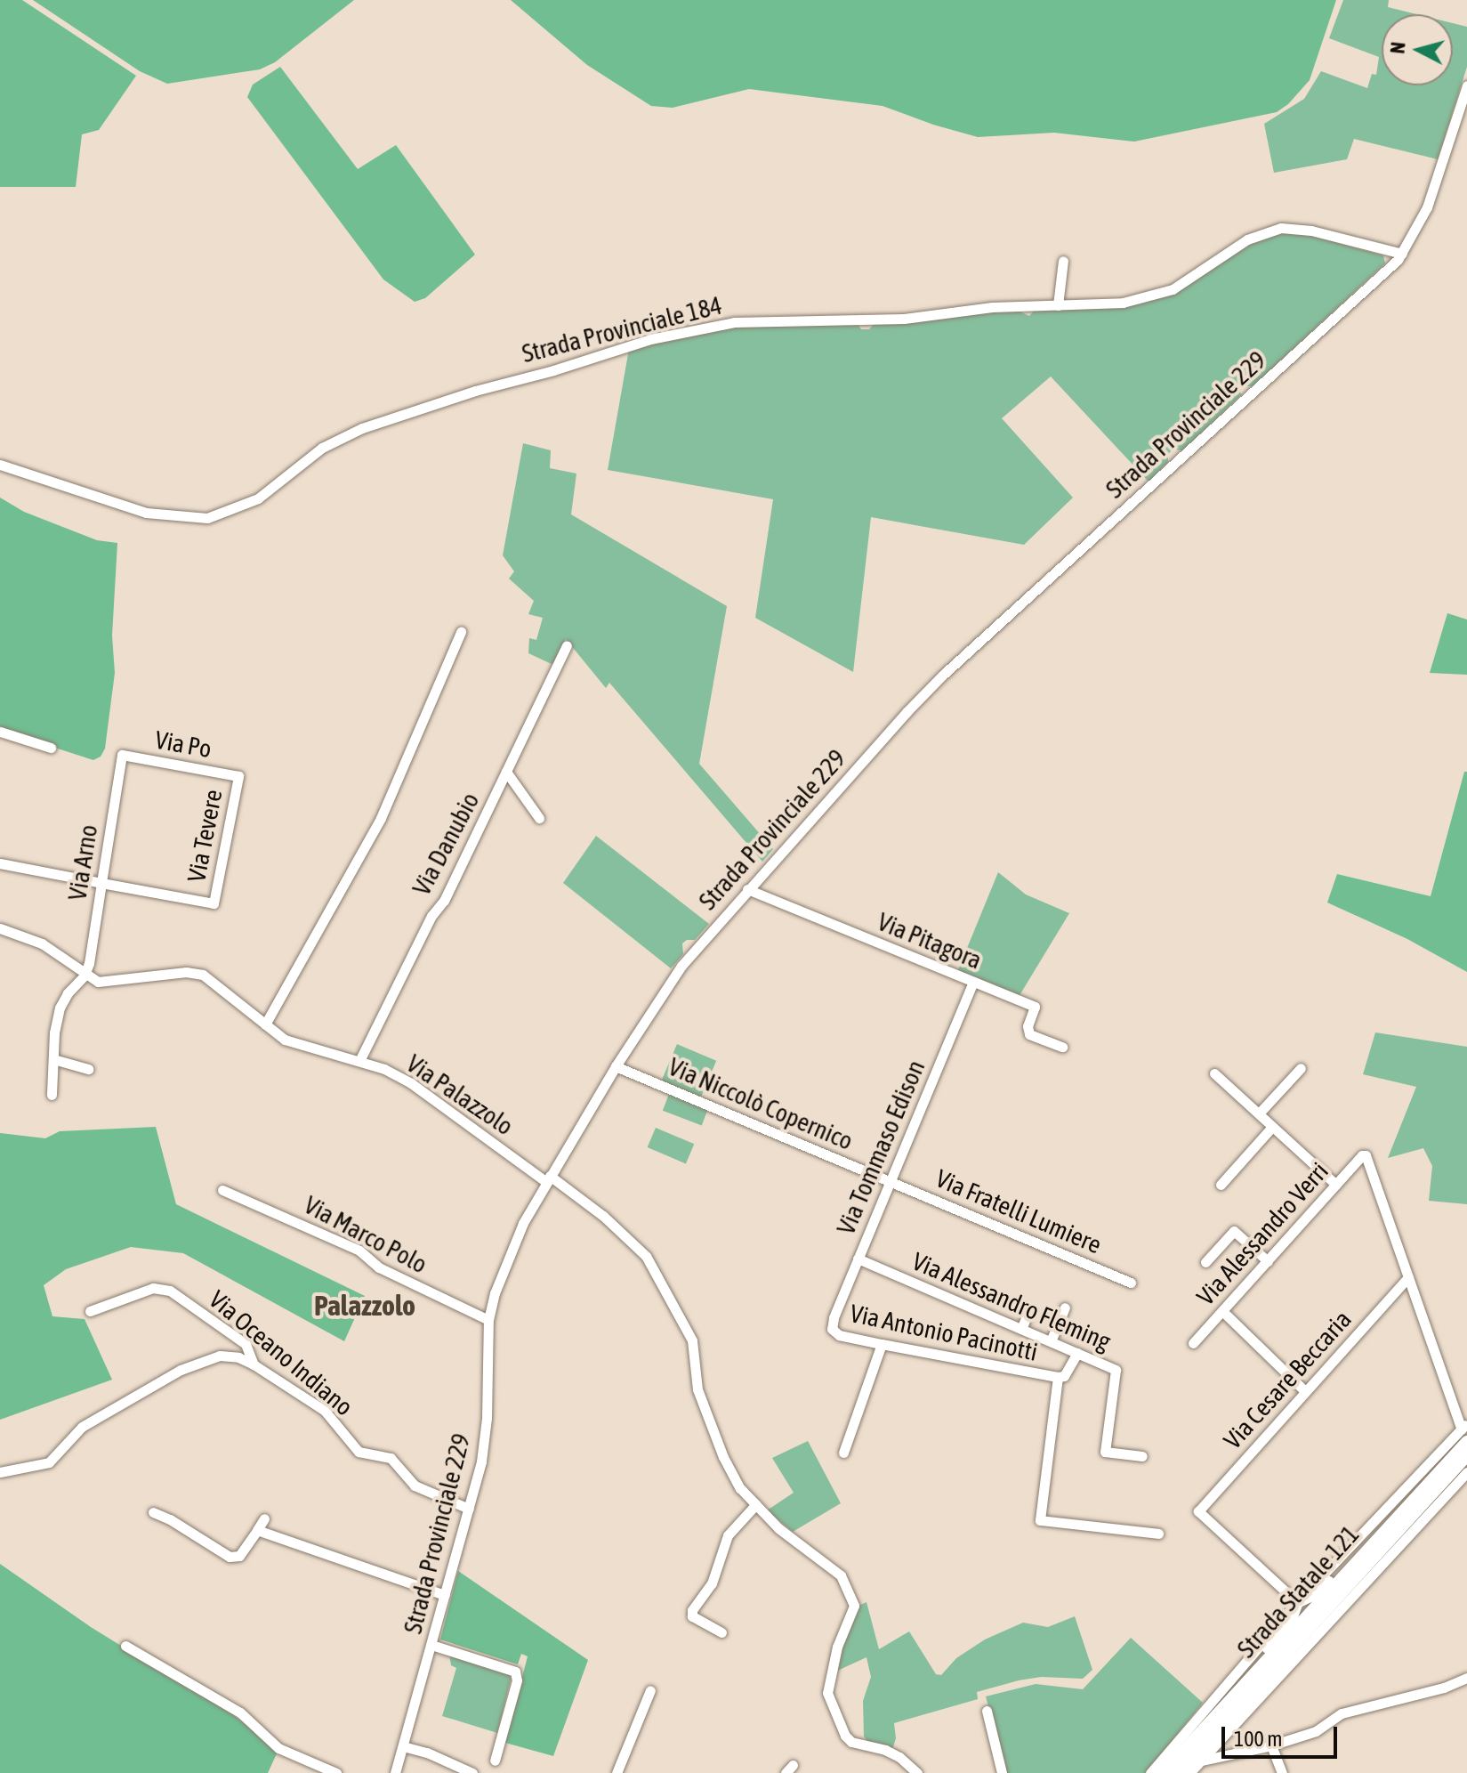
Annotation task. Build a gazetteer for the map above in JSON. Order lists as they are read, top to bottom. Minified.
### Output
{"streets":{"main road":["Strada Statale 121"],"street":["Strada Provinciale 184","Strada Provinciale 229","Via Po","Via Tevere","Via Danubio","Via Arno","Via Pitagora","Via Palazzolo","Via Niccolò Copernico","Via Tommaso Edison","Via Fratelli Lumiere","Via Alessandro Verri","Via Marco Polo","Via Alessandro Fleming","Via Antonio Pacinotti","Via Oceano Indiano","Via Cesare Beccaria"]},"crossings":[["Strada Provinciale 184","Strada Provinciale 229"],["Strada Provinciale 229","Via Pitagora"],["Strada Provinciale 229","Via Palazzolo"],["Strada Provinciale 229","Via Niccolò Copernico"],["Strada Provinciale 229","Via Marco Polo"],["Strada Provinciale 229","Via Oceano Indiano"],["Via Po","Via Tevere"],["Via Po","Via Arno"],["Via Tevere","Via Arno"],["Via Danubio","Via Palazzolo"],["Via Arno","Via Palazzolo"],["Via Pitagora","Via Tommaso Edison"],["Via Niccolò Copernico","Via Tommaso Edison"],["Via Niccolò Copernico","Via Fratelli Lumiere"],["Via Tommaso Edison","Via Fratelli Lumiere"],["Via Tommaso Edison","Via Alessandro Fleming"],["Via Tommaso Edison","Via Antonio Pacinotti"],["Via Alessandro Verri","Via Cesare Beccaria"],["Via Alessandro Fleming","Via Antonio Pacinotti"]],"districts":["Palazzolo"],"scale_bar":"100 m","north":"left"}
